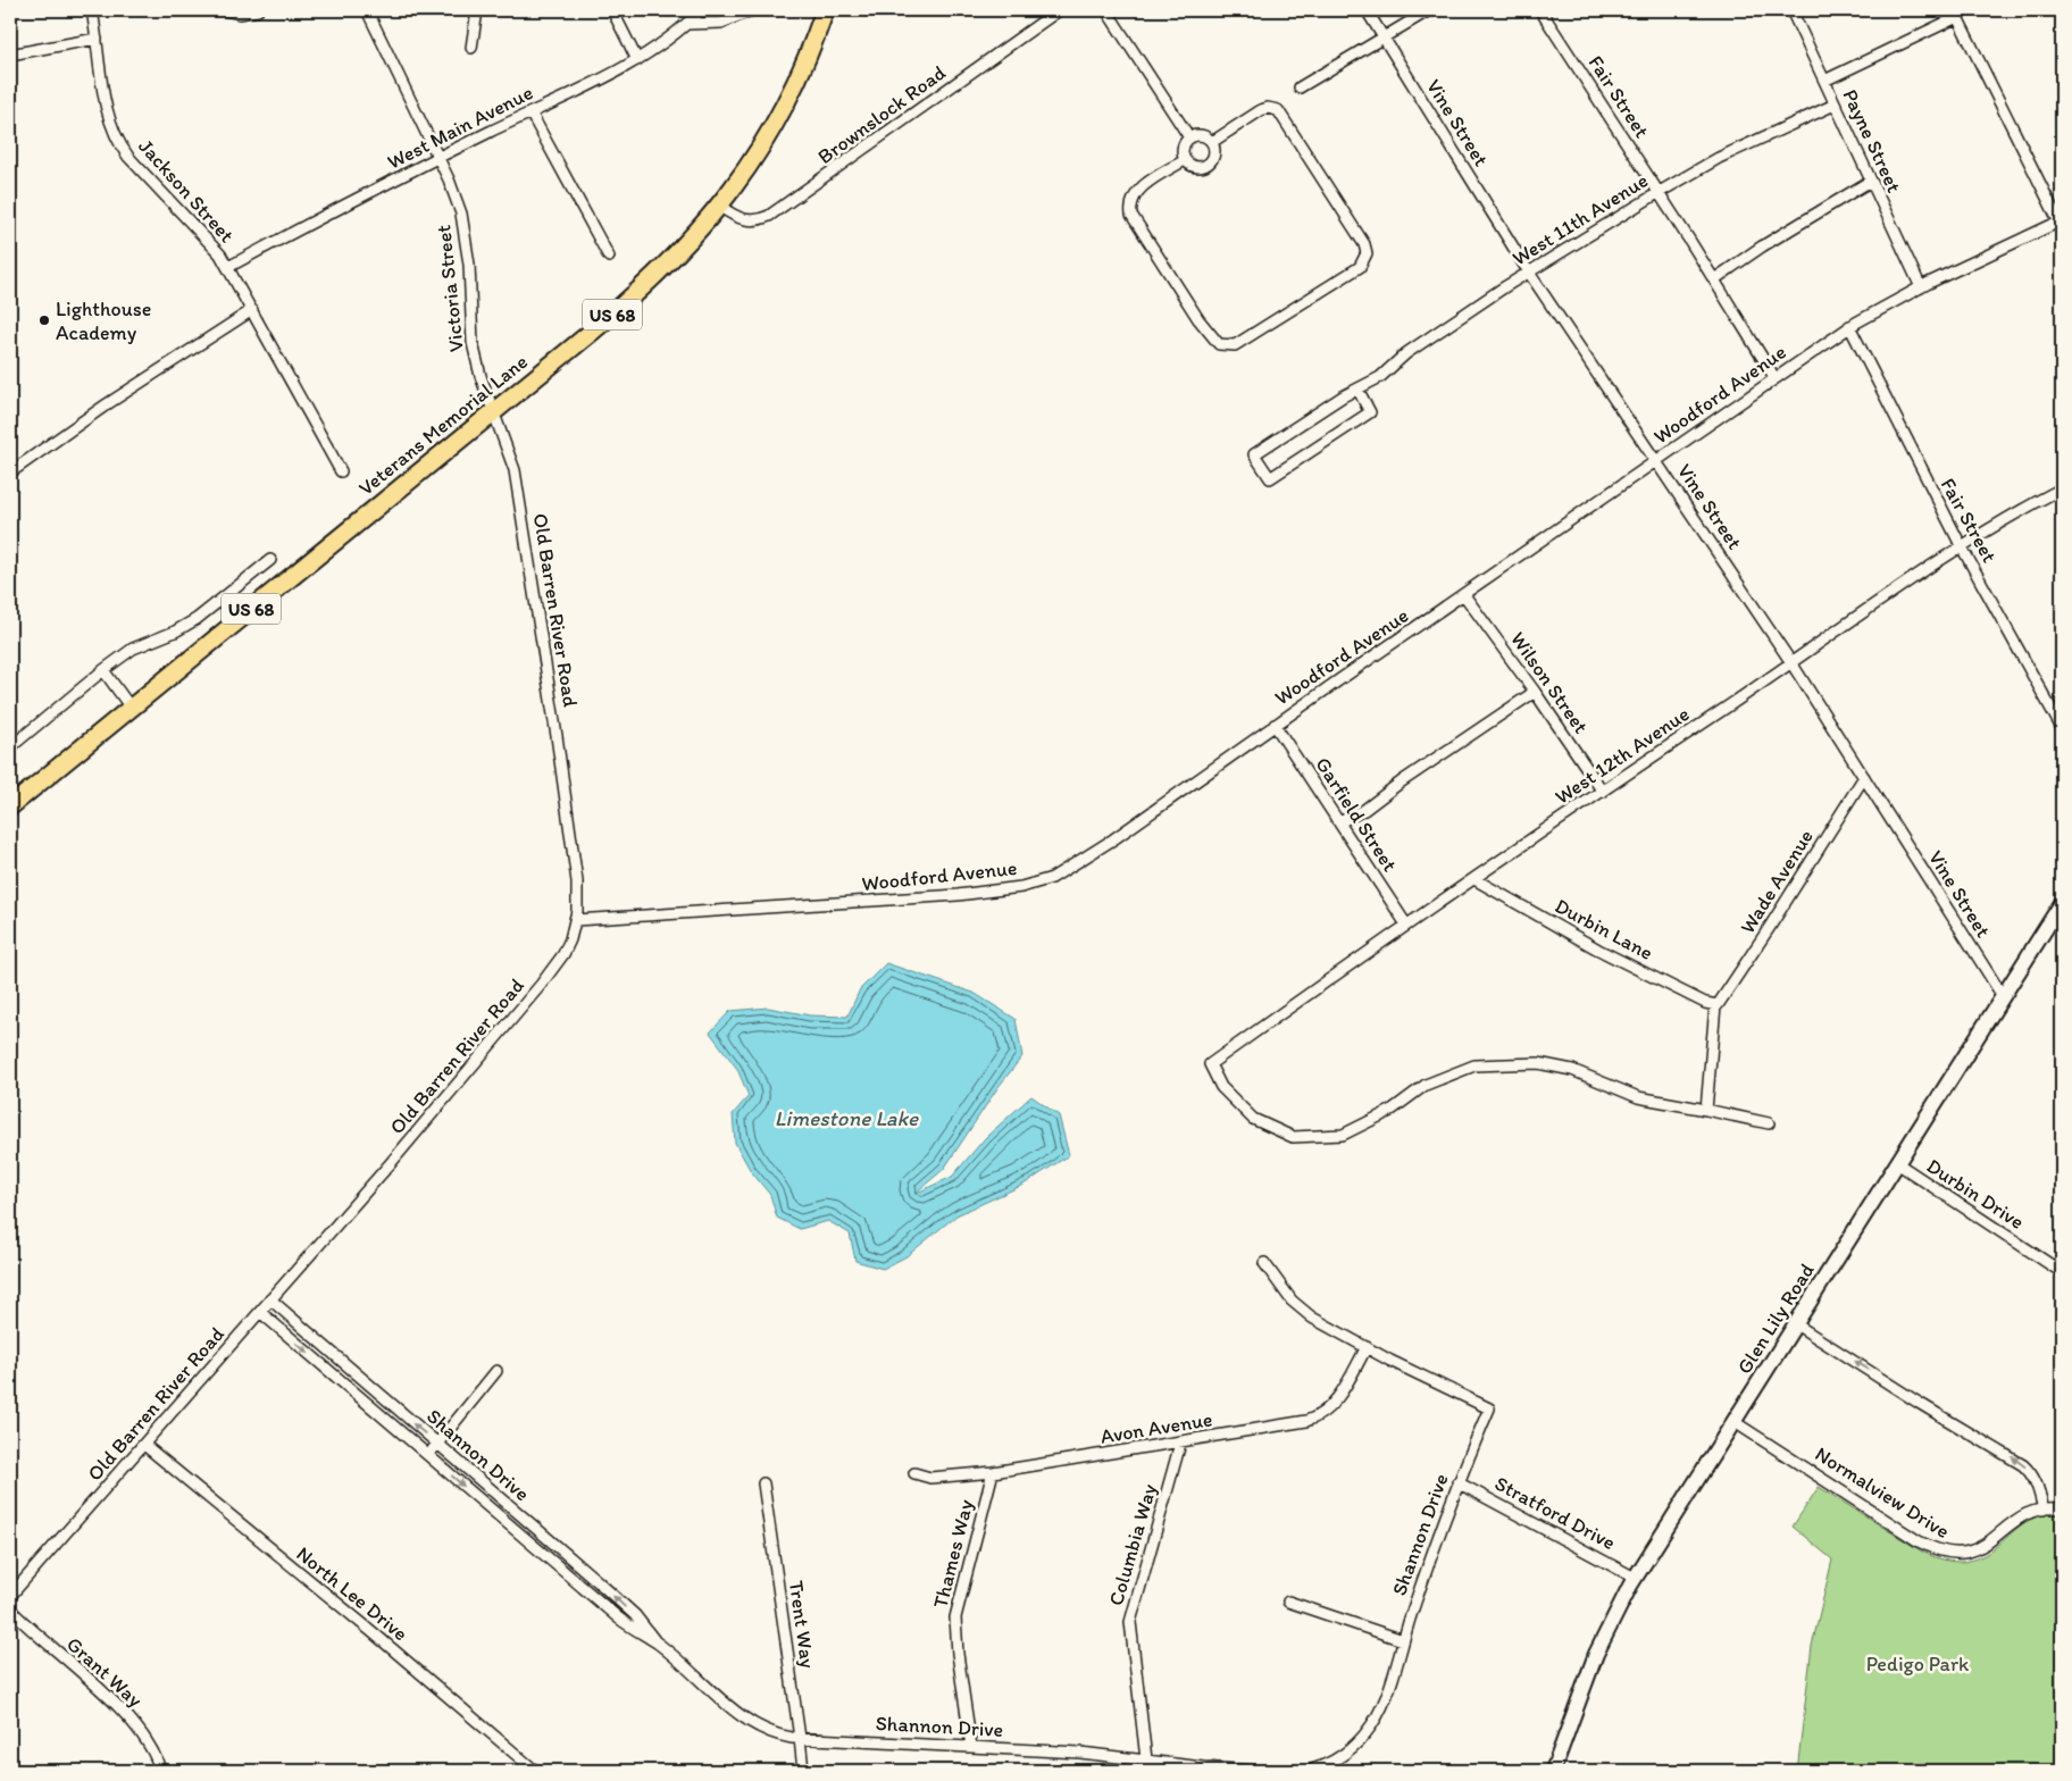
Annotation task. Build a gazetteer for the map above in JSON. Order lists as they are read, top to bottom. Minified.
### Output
{"streets":{"main road":["US 68","Veterans Memorial Lane"],"street":["Fair Street","Brownslock Road","Vine Street","West Main Avenue","Payne Street","Jackson Street","West 11th Avenue","Victoria Street","Woodford Avenue","Old Barren River Road","Wilson Street","West 12th Avenue","Garfield Street","Wade Avenue","Durbin Lane","Durbin Drive","Glen Lily Road","Avon Avenue","Shannon Drive","Normalview Drive","Stratford Drive","Columbia Way","Thames Way","North Lee Drive","Trent Way","Grant Way"]},"crossings":[["Fair Street","West 11th Avenue"],["Fair Street","Woodford Avenue"],["Fair Street","West 12th Avenue"],["Brownslock Road","Veterans Memorial Lane"],["Vine Street","West 11th Avenue"],["Vine Street","Woodford Avenue"],["Vine Street","West 12th Avenue"],["Vine Street","Wade Avenue"],["Vine Street","Glen Lily Road"],["West Main Avenue","Jackson Street"],["West Main Avenue","Victoria Street"],["Payne Street","West 11th Avenue"],["Payne Street","Woodford Avenue"],["Victoria Street","Veterans Memorial Lane"],["Victoria Street","Old Barren River Road"],["Woodford Avenue","Old Barren River Road"],["Woodford Avenue","Wilson Street"],["Woodford Avenue","Garfield Street"],["Veterans Memorial Lane","Old Barren River Road"],["Old Barren River Road","Shannon Drive"],["Old Barren River Road","North Lee Drive"],["Wilson Street","West 12th Avenue"],["West 12th Avenue","Garfield Street"],["West 12th Avenue","Durbin Lane"],["Wade Avenue","Durbin Lane"],["Durbin Drive","Glen Lily Road"],["Glen Lily Road","Normalview Drive"],["Glen Lily Road","Stratford Drive"],["Avon Avenue","Shannon Drive"],["Avon Avenue","Columbia Way"],["Avon Avenue","Thames Way"],["Shannon Drive","Stratford Drive"],["Shannon Drive","Columbia Way"],["Shannon Drive","Thames Way"],["Shannon Drive","Trent Way"]],"water":["Limestone Lake"],"parks":["Pedigo Park"],"places":["Lighthouse Academy"]}
